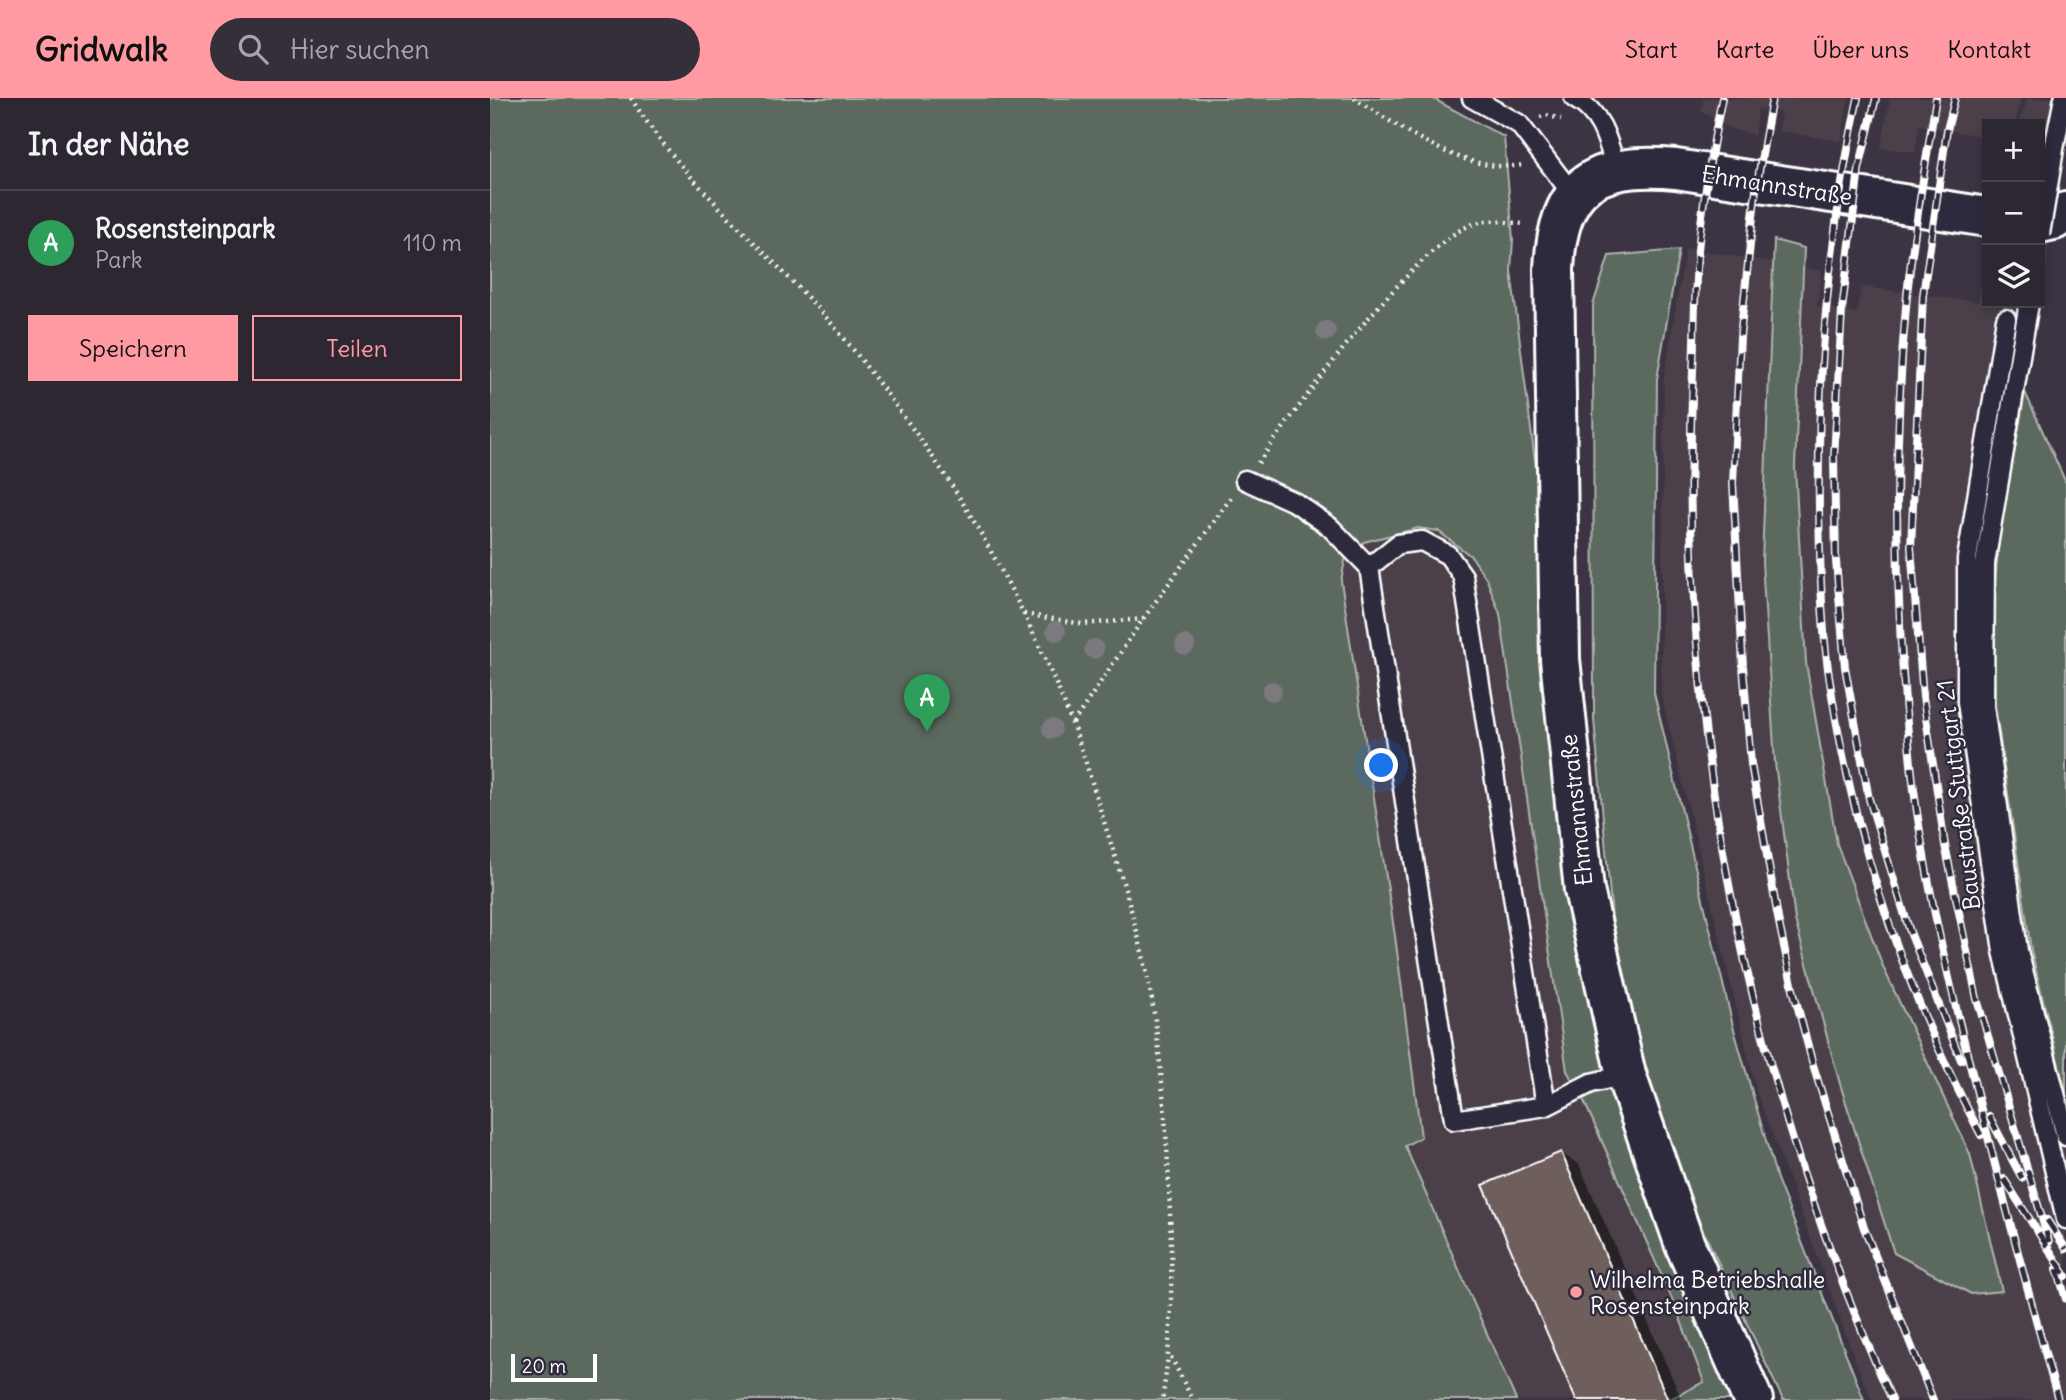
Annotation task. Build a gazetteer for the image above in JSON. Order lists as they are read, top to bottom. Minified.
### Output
{"streets":{"street":["Ehmannstraße"],"lane":["Baustraße Stuttgart 21"]},"places":["Wilhelma Betriebshalle Rosensteinpark"],"scale_bar":"20 m","page":{"header":"Gridwalk","search":"Hier suchen","nav":["Start","Karte","Über uns","Kontakt"],"heading":"In der Nähe","map_buttons":["+","−"],"list":[{"mark":"A","name":"Rosensteinpark","note":"Park","value":"110 m"}],"buttons":["Speichern","Teilen"],"pins":"A","scale":"20 m"}}
